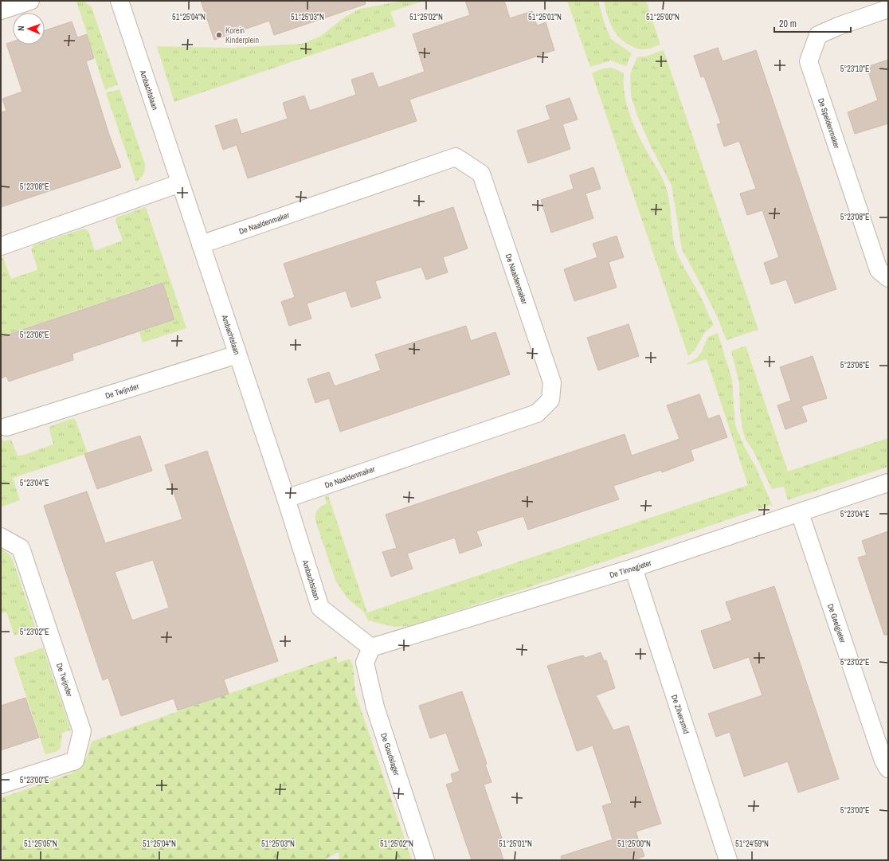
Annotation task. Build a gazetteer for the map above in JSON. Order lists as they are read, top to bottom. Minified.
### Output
{"streets":{"street":["Ambachtslaan","De Speldenmaker","De Naaldenmaker","De Twijnder","De Tinnegieter","De Geelgieter","De Zilversmid","De Goudslager"]},"crossings":[["Ambachtslaan","De Naaldenmaker"],["Ambachtslaan","De Twijnder"],["Ambachtslaan","De Tinnegieter"],["Ambachtslaan","De Goudslager"],["De Tinnegieter","De Geelgieter"],["De Tinnegieter","De Zilversmid"],["De Tinnegieter","De Goudslager"]],"places":["Korein Kinderplein"],"scale_bar":"20 m","north":"left","coordinates":["51°25'04\"N","51°25'03\"N","51°25'02\"N","51°25'01\"N","51°25'00\"N","5°23'10\"E","5°23'08\"E","5°23'06\"E","5°23'04\"E","5°23'02\"E","5°23'00\"E","51°25'05\"N","51°24'59\"N"]}
